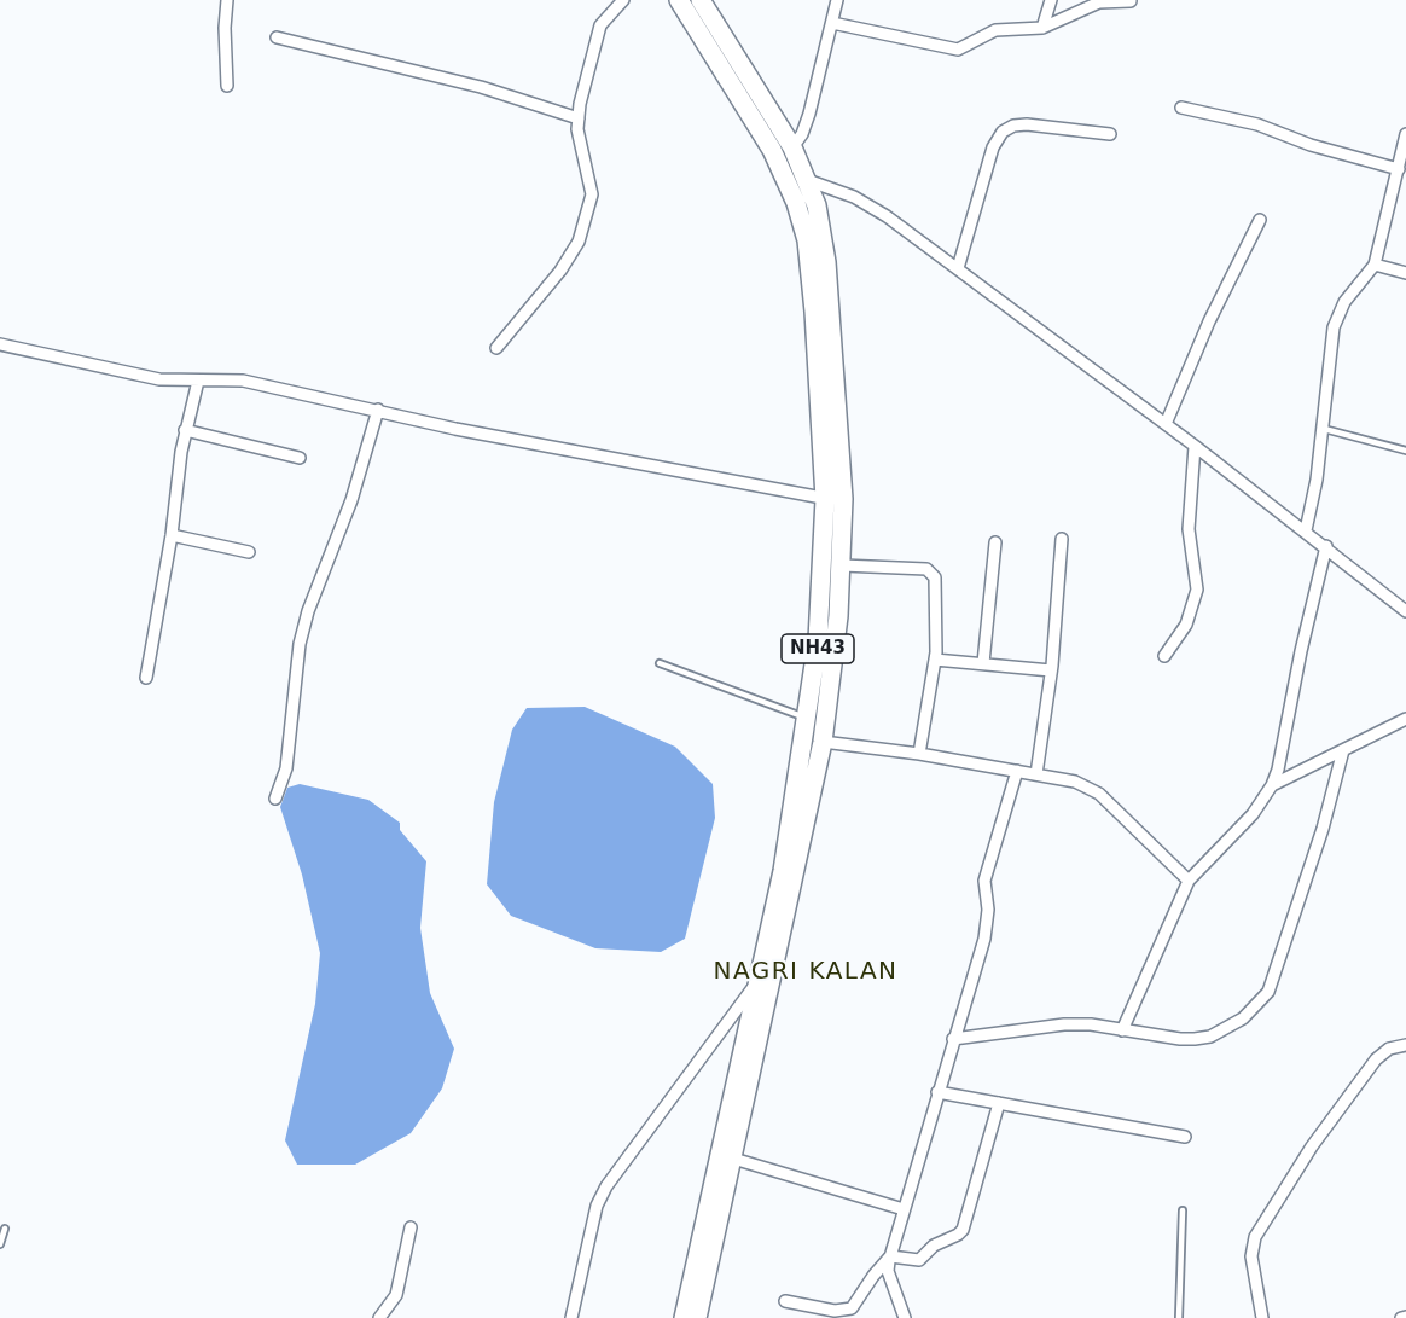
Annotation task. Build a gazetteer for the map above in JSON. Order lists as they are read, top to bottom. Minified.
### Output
{"streets":{"highway":["NH43"]},"districts":["NAGRI KALAN"]}
